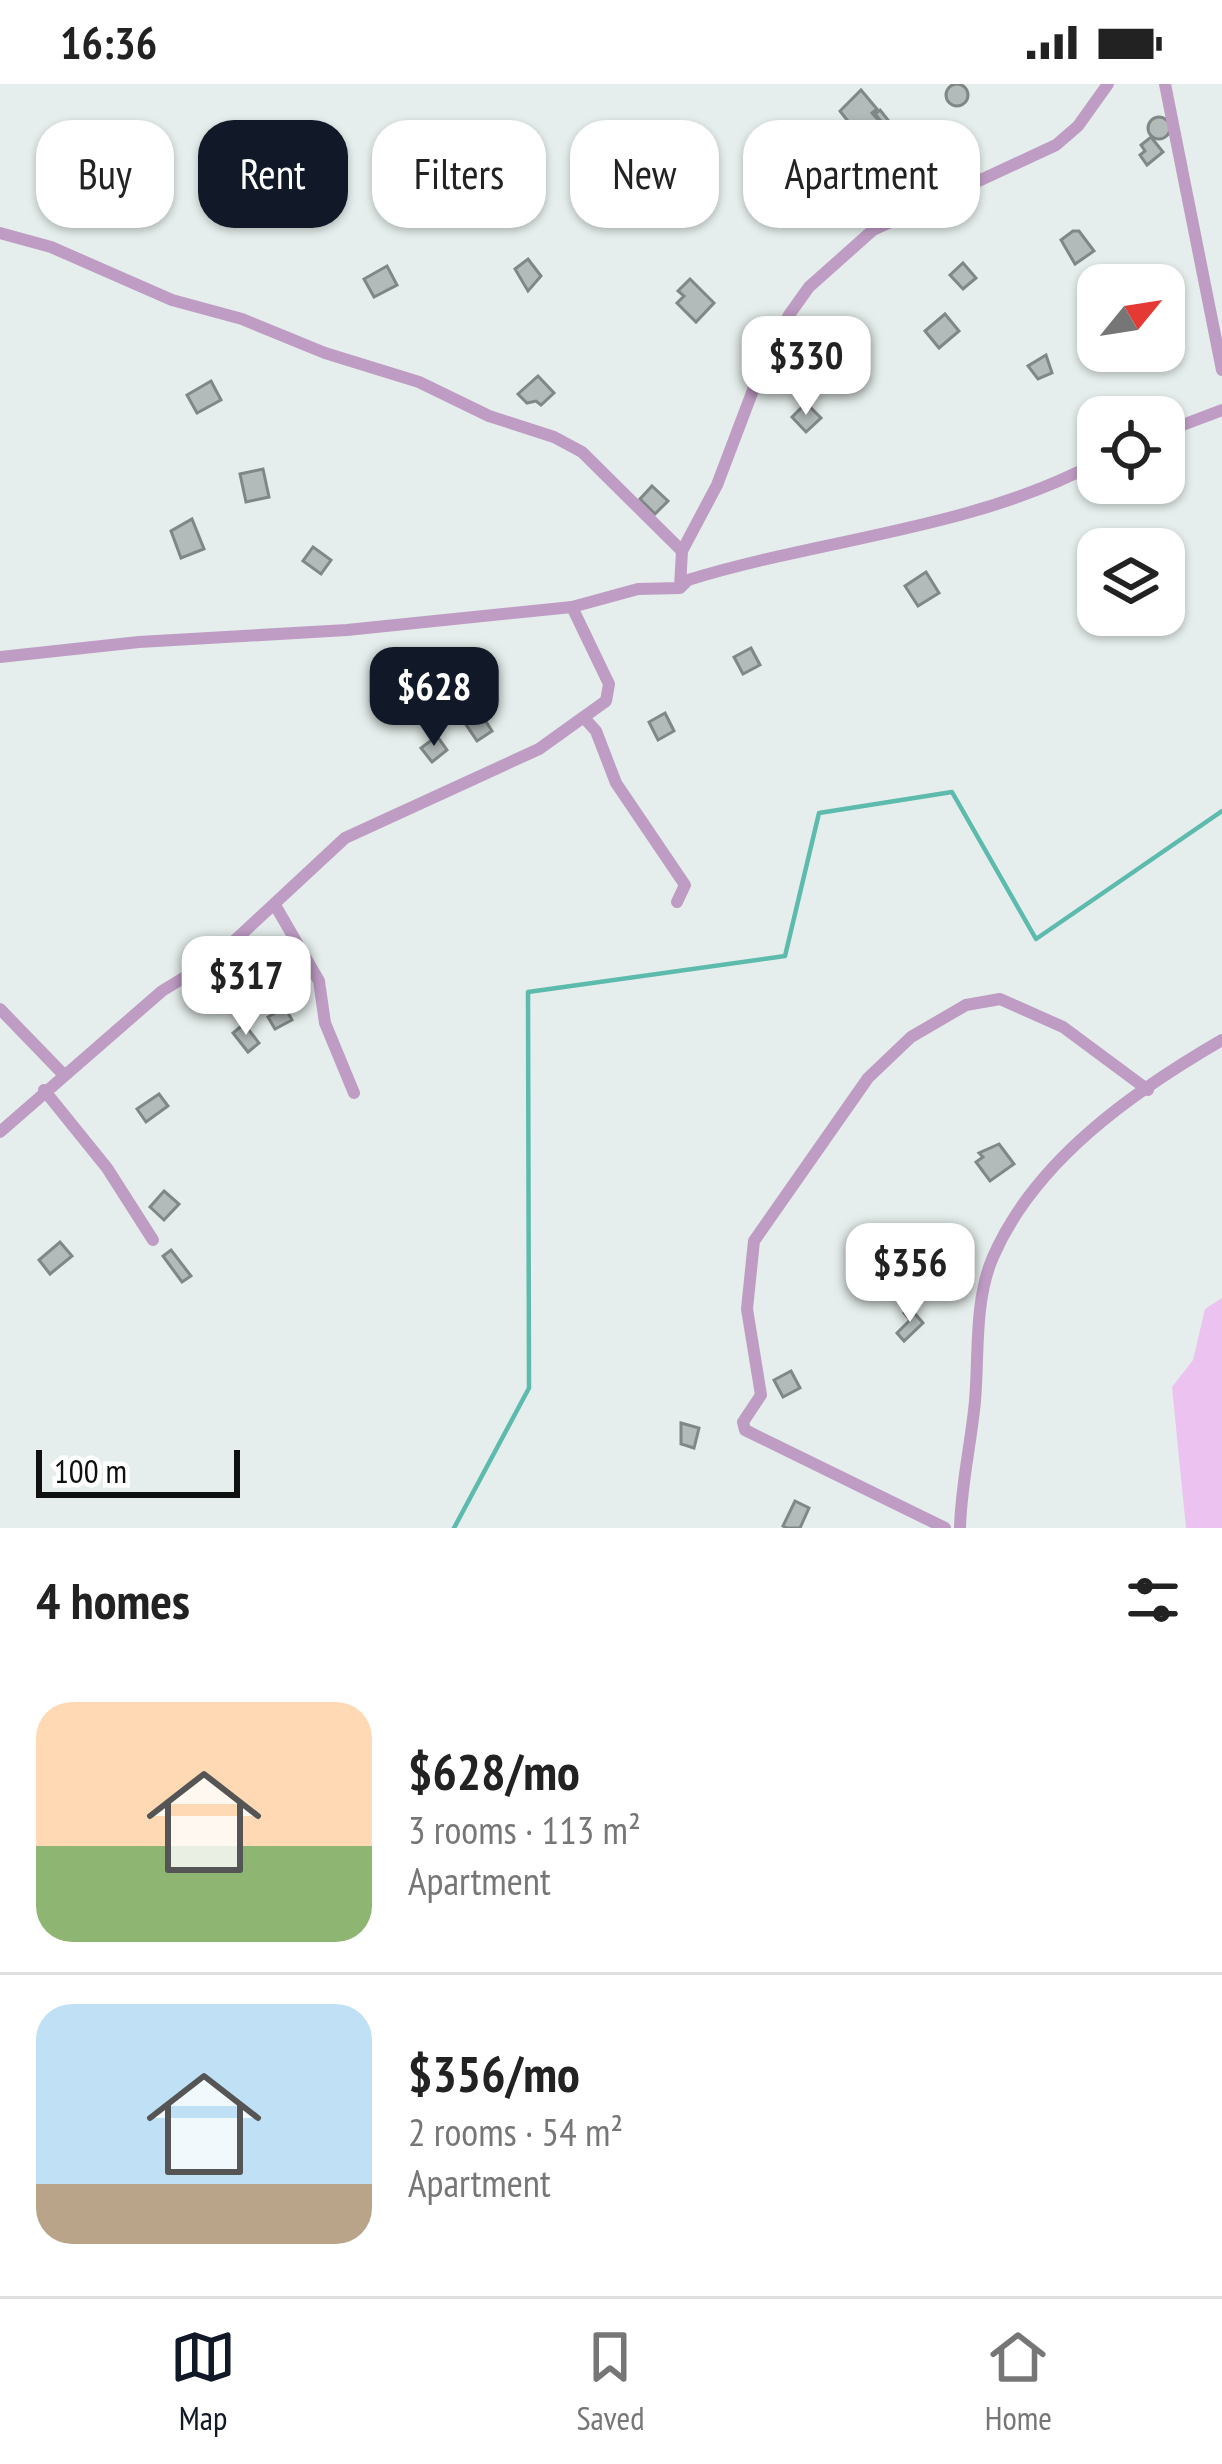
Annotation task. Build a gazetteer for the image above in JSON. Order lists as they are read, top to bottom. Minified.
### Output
{"scale_bar":"100 m","north":"top right","page":{"status":"16:36","chip":["Buy","Rent","Filters","New","Apartment"],"price":["$330","$628","$317","$356"],"scale":"100 m","heading":"4 homes","list":[{"name":"$628/mo","note":"3 rooms · 113 m² · Apartment"},{"name":"$356/mo","note":"2 rooms · 54 m² · Apartment"}],"tabs":["Map","Saved","Home"]}}
